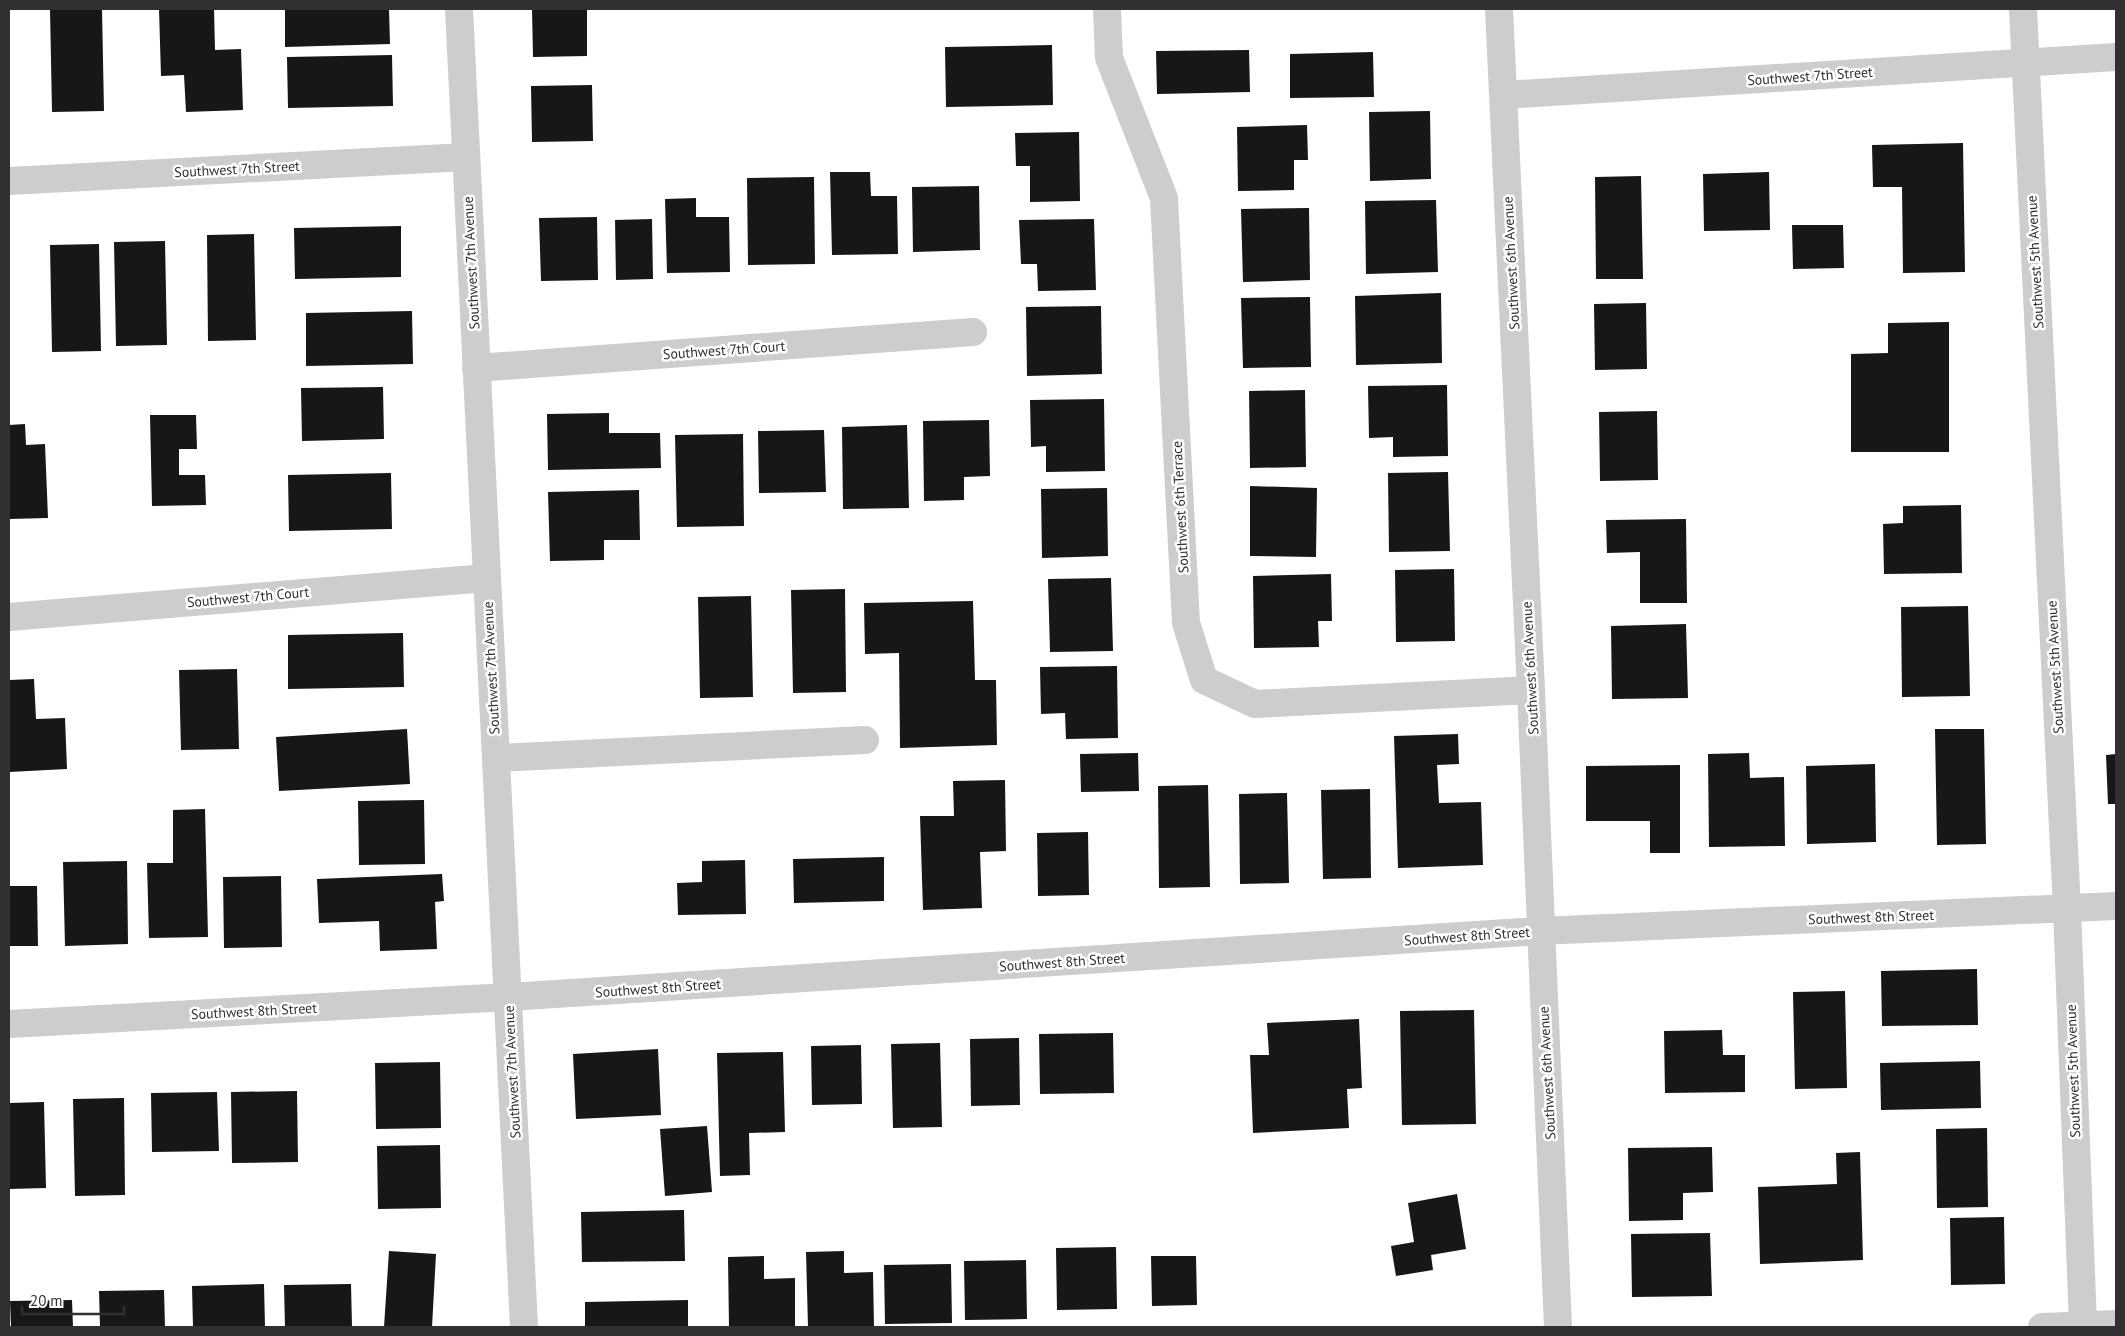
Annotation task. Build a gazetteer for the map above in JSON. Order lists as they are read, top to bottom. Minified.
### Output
{"streets":{"street":["Southwest 7th Street","Southwest 5th Avenue","Southwest 7th Avenue","Southwest 6th Avenue","Southwest 7th Court","Southwest 6th Terrace","Southwest 8th Street"]},"crossings":[["Southwest 7th Street","Southwest 5th Avenue"],["Southwest 7th Street","Southwest 7th Avenue"],["Southwest 7th Street","Southwest 6th Avenue"],["Southwest 5th Avenue","Southwest 8th Street"],["Southwest 7th Avenue","Southwest 7th Court"],["Southwest 7th Avenue","Southwest 8th Street"],["Southwest 6th Avenue","Southwest 6th Terrace"],["Southwest 6th Avenue","Southwest 8th Street"]],"scale_bar":"20 m"}
